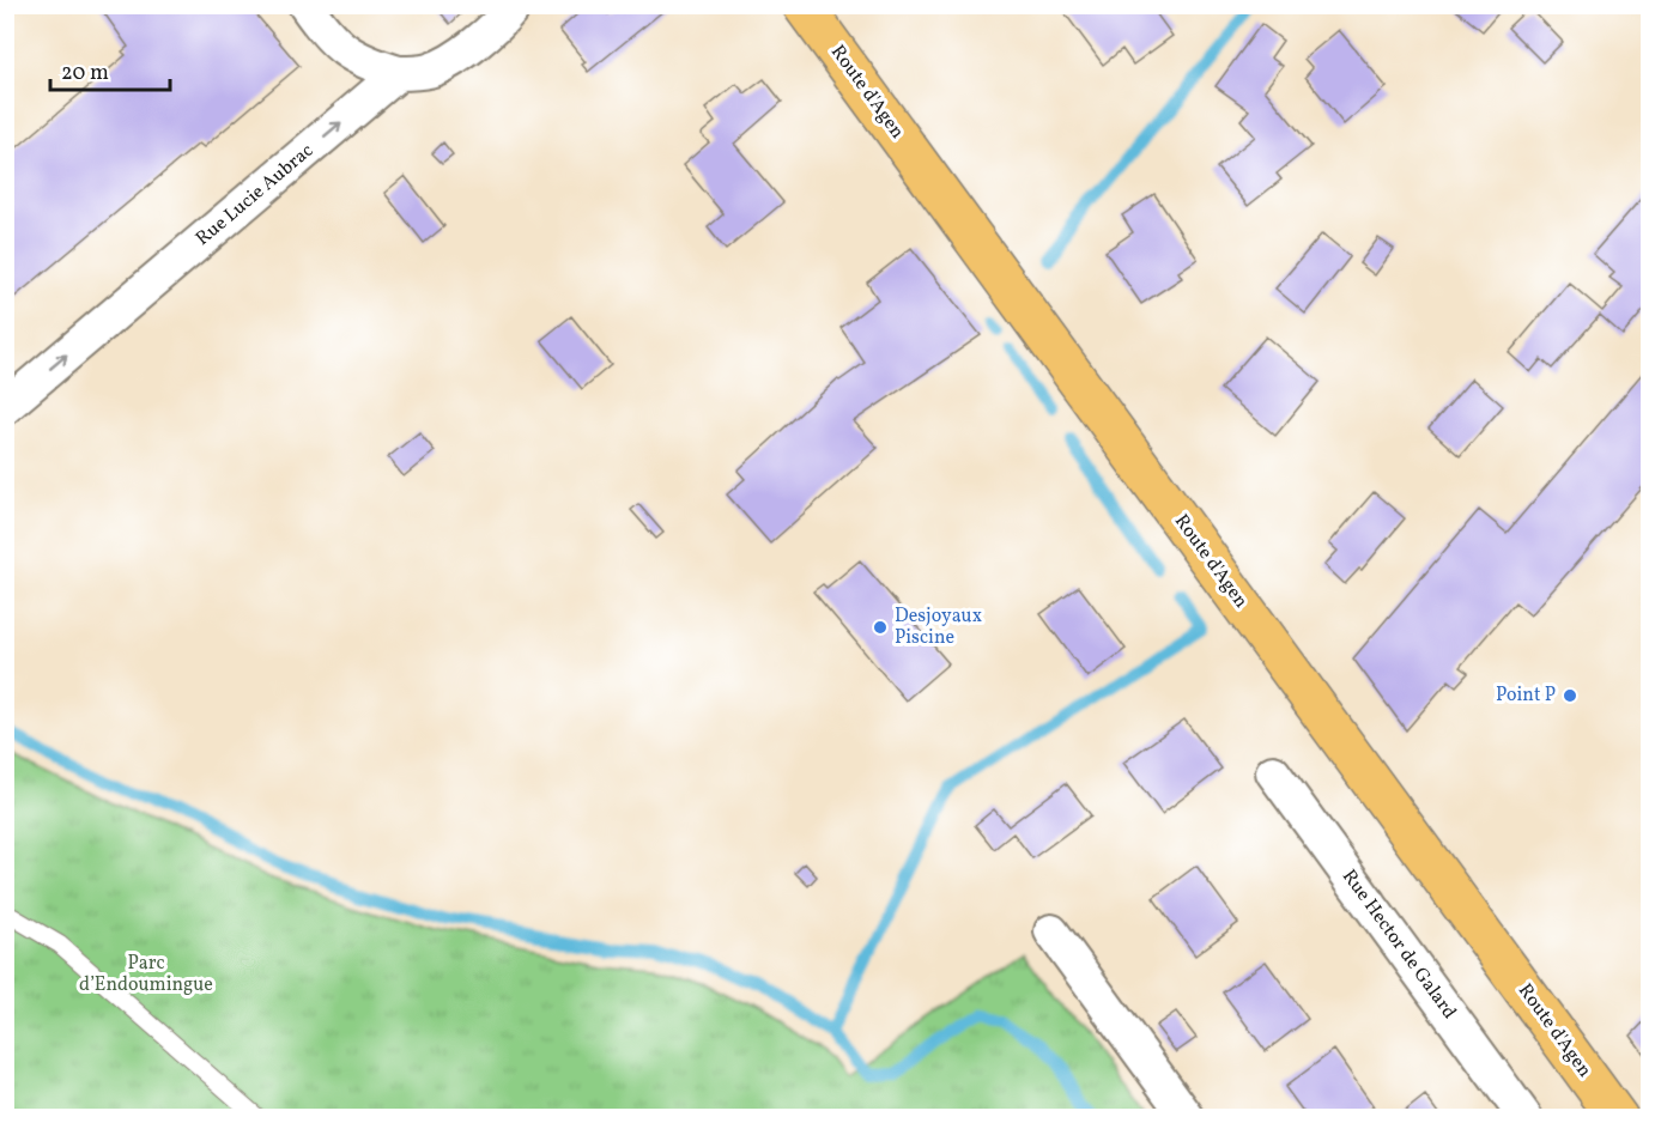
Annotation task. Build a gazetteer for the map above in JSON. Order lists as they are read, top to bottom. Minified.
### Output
{"streets":{"main road":["Route d'Agen"],"street":["Rue Lucie Aubrac","Rue Hector de Galard"]},"one_way":["Rue Lucie Aubrac"],"parks":["Parc d’Endoumingue"],"places":["Desjoyaux Piscine","Point P"],"scale_bar":"20 m"}
